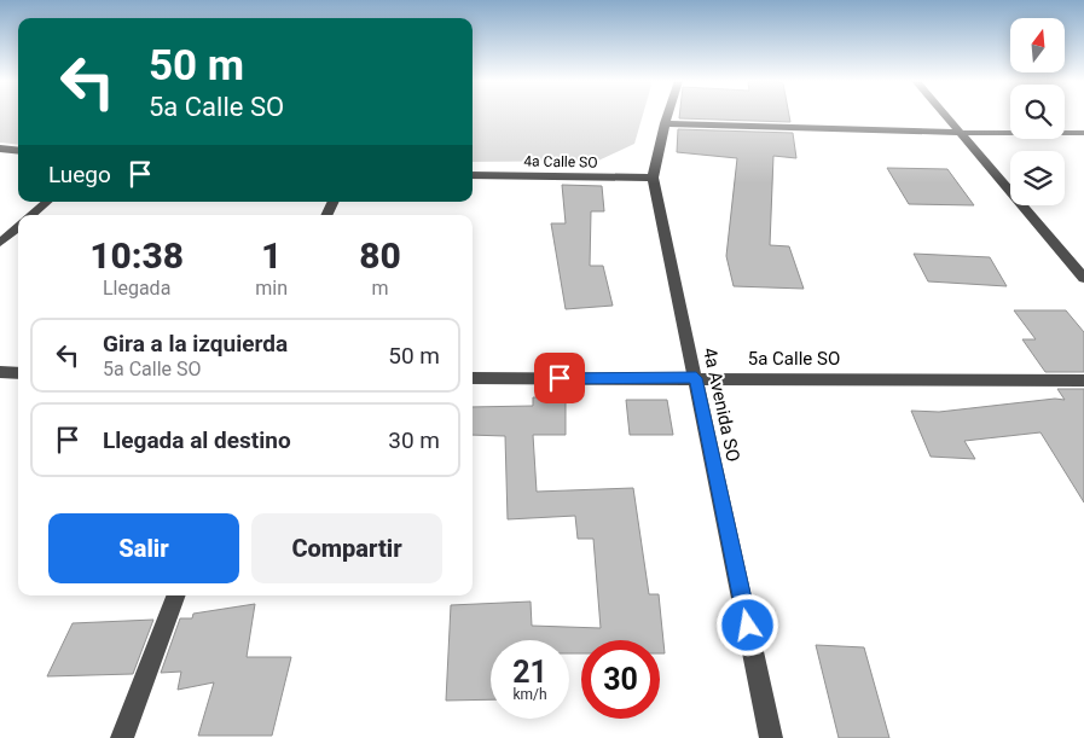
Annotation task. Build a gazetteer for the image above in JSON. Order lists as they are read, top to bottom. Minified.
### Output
{"streets":{"street":["4a Calle SO","5a Calle SO","4a Avenida SO"]},"crossings":[["4a Calle SO","4a Avenida SO"],["5a Calle SO","4a Avenida SO"]],"north":"top","page":{"turn":["50 m","5a Calle SO"],"then":"Luego","eta":["10:38","Llegada","1","min","80","m"],"list":[{"name":"Gira a la izquierda","note":"5a Calle SO","value":"50 m"},{"name":"Llegada al destino","value":"30 m"}],"buttons":["Salir","Compartir"],"speed":"21 km/h","limit":"30"}}
